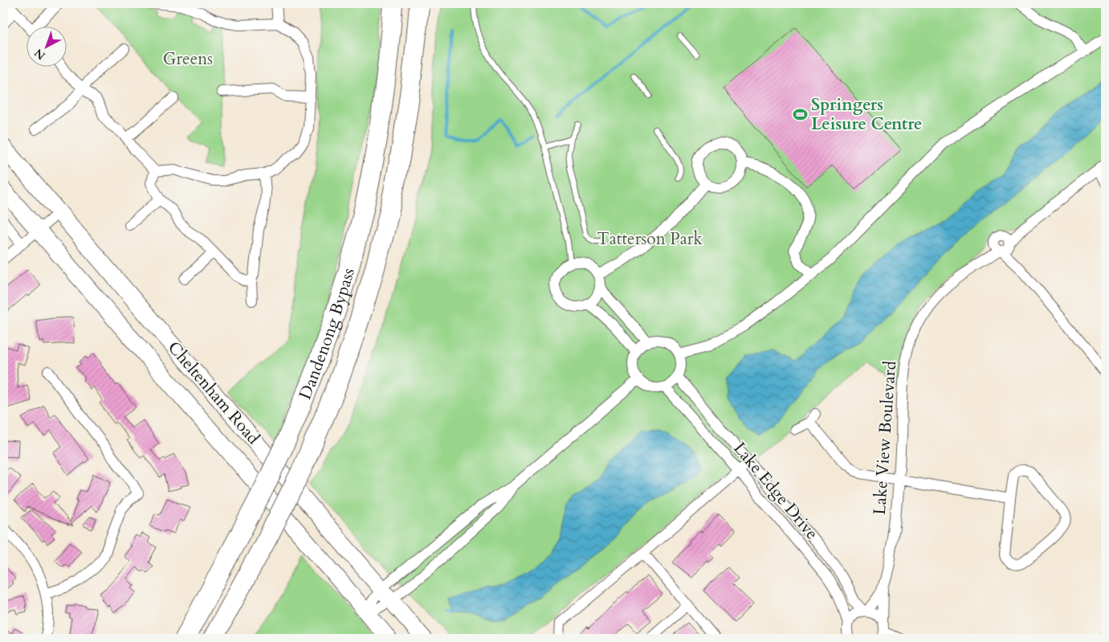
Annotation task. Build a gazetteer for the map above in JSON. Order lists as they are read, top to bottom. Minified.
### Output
{"streets":{"highway":["Dandenong Bypass"],"main road":["Cheltenham Road"],"street":["Lake View Boulevard","Lake Edge Drive"]},"crossings":[["Lake View Boulevard","Lake Edge Drive"]],"parks":["Greens","Tatterson Park"],"places":{"sports":["Springers Leisure Centre"]},"north":"bottom left"}
